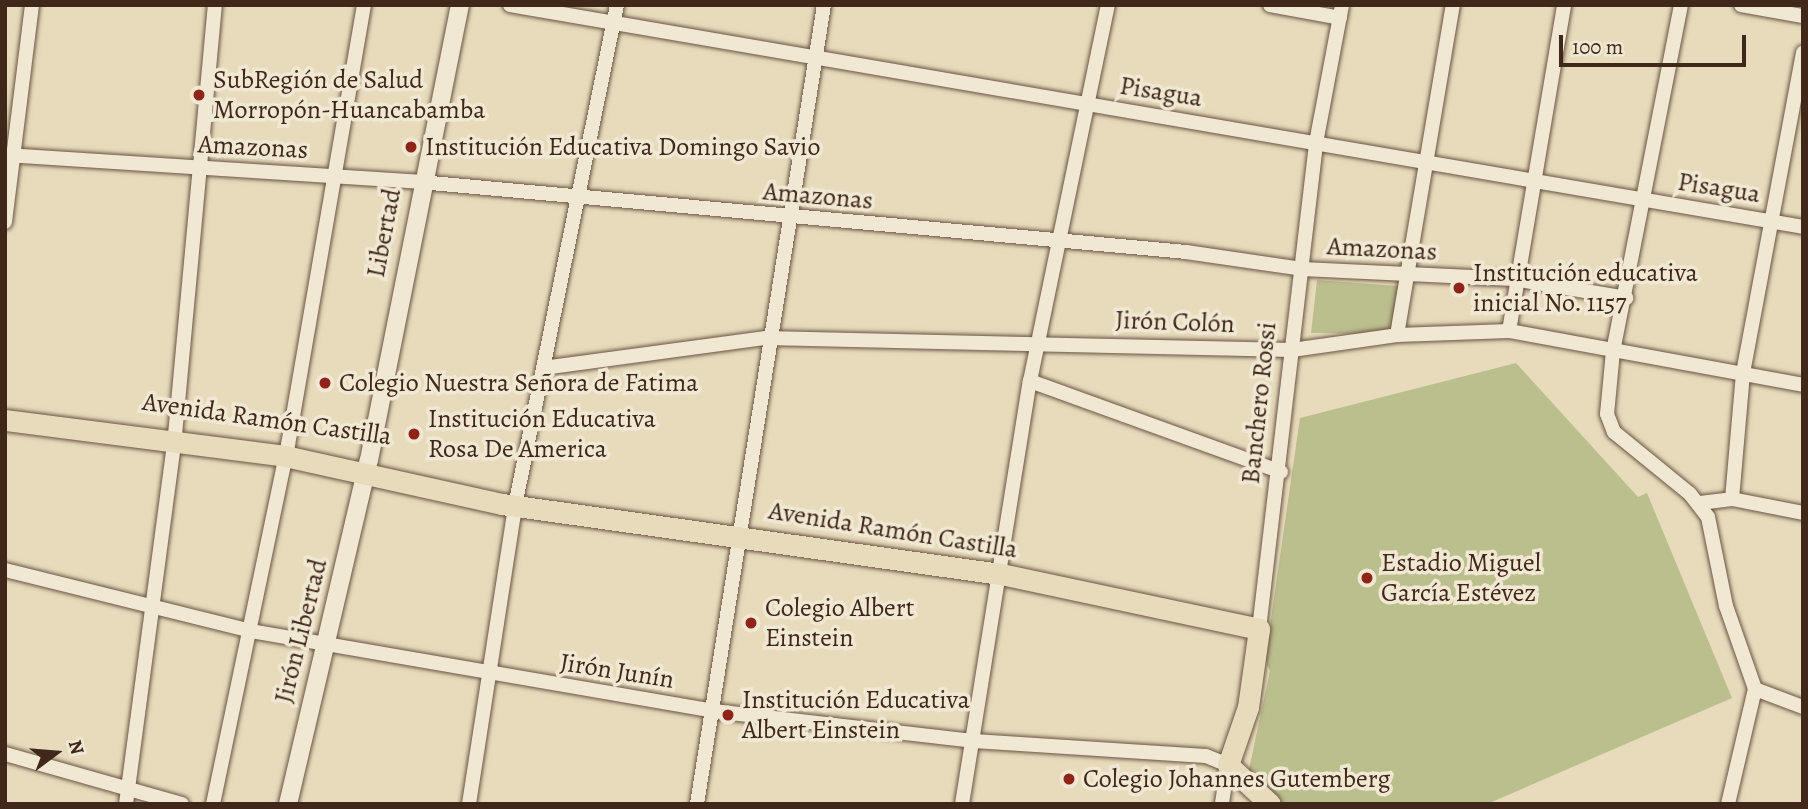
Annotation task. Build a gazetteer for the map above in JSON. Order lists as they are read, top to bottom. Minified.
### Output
{"streets":{"main road":["Banchero Rossi","Avenida Ramón Castilla"],"street":["Pisagua","Amazonas","Libertad","Jirón Colón","Jirón Libertad","Jirón Junín"]},"crossings":[["Pisagua","Banchero Rossi"],["Amazonas","Libertad"],["Amazonas","Banchero Rossi"],["Libertad","Avenida Ramón Castilla"],["Libertad","Jirón Libertad"],["Jirón Colón","Banchero Rossi"],["Banchero Rossi","Avenida Ramón Castilla"],["Banchero Rossi","Jirón Junín"],["Avenida Ramón Castilla","Jirón Libertad"],["Jirón Libertad","Jirón Junín"]],"places":["SubRegión de Salud Morropón-Huancabamba","Institución Educativa Domingo Savio","Institución educativa inicial No. 1157","Colegio Nuestra Señora de Fatima","Institución Educativa Rosa De America","Estadio Miguel García Estévez","Colegio Albert Einstein","Institución Educativa Albert Einstein","Colegio Johannes Gutemberg"],"scale_bar":"100 m","north":"right"}
